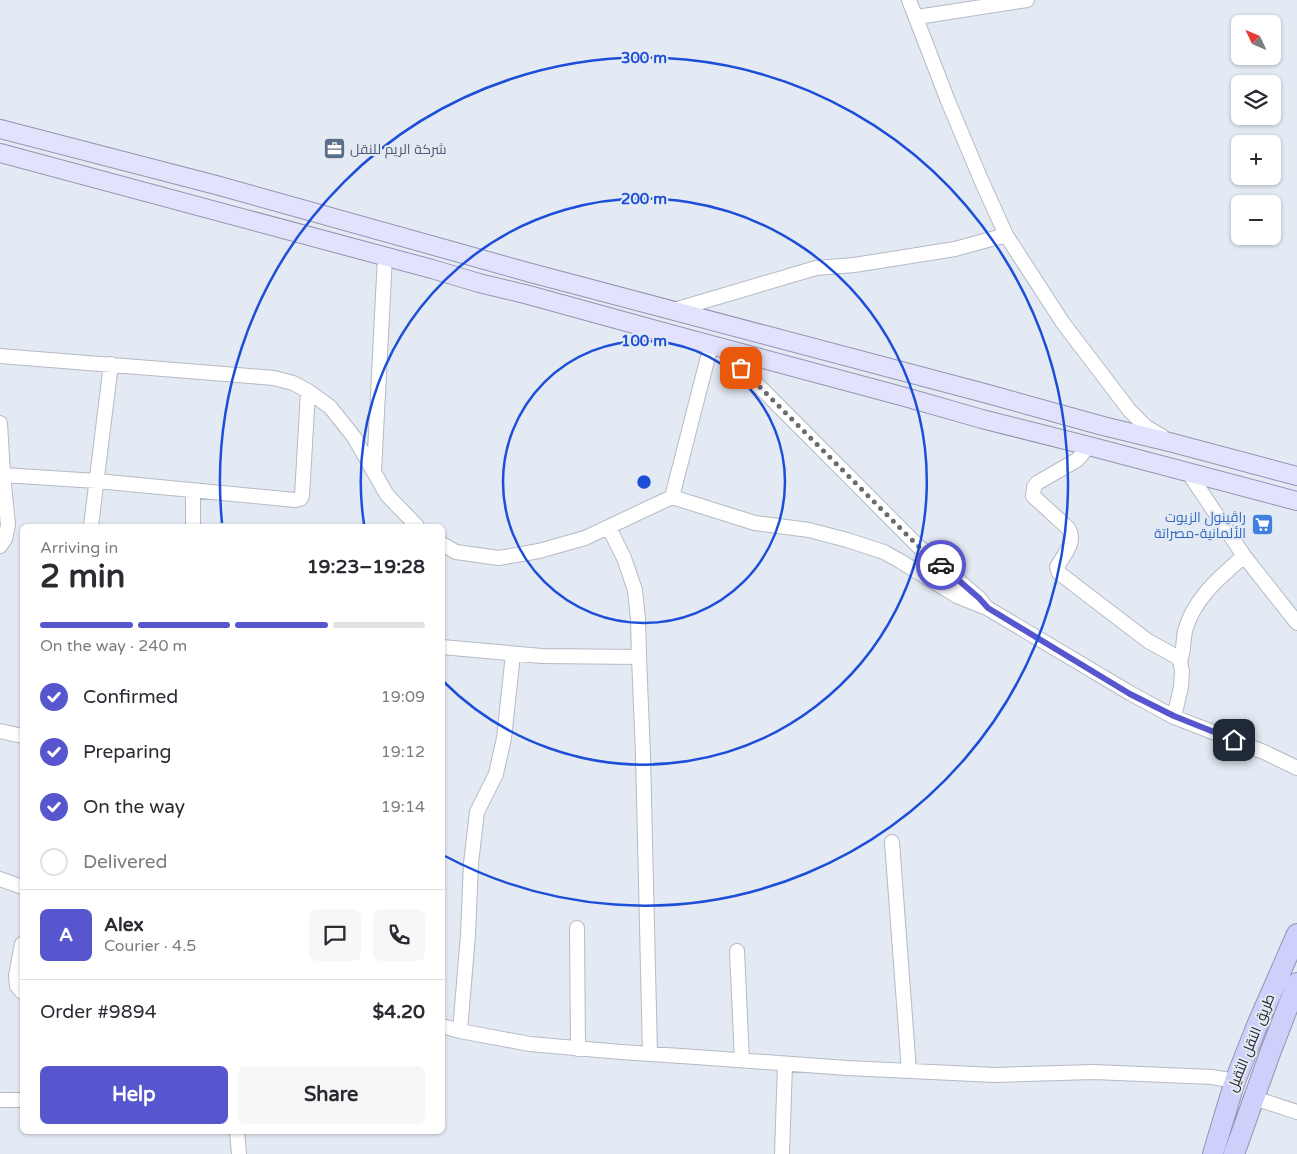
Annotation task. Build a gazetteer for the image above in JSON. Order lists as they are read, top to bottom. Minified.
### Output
{"streets":{"highway":["طريق النقل الثقيل"]},"places":{"office":["شركة الريم للنقل"],"supermarket":["راڤينول الزيوت الألمانية-مصراتة"]},"north":"top left","page":{"map_buttons":["+","−"],"heading":["2 min","Arriving in","19:23–19:28"],"panel":["Alex","Courier · 4.5","Order #9894","$4.20"],"bar":"On the way · 240 m","list":[["Confirmed","19:09"],["Preparing","19:12"],["On the way","19:14"],"Delivered"],"round":"A","buttons":["Help","Share"]},"rings":["300 m","200 m","100 m"]}
